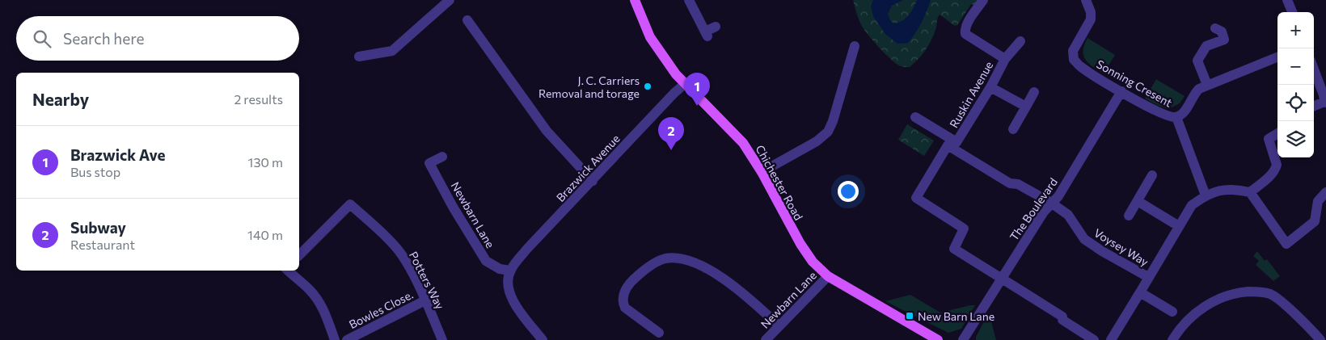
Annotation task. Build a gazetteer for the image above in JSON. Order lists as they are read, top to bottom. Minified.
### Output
{"streets":{"main road":["Chichester Road"],"street":["Sonning Cresent","Ruskin Avenue","Brazwick Avenue","The Boulevard","Newbarn Lane","Voysey Way","Potters Way","Bowles Close."]},"crossings":[["Sonning Cresent","The Boulevard"],["Ruskin Avenue","The Boulevard"],["Ruskin Avenue","Voysey Way"],["Brazwick Avenue","Chichester Road"],["Brazwick Avenue","Newbarn Lane"],["Chichester Road","Newbarn Lane"],["The Boulevard","Voysey Way"],["Potters Way","Bowles Close."]],"places":{"other":["J. C. Carriers Removal and torage"],"transit":["New Barn Lane"]},"page":{"map_buttons":["+","−"],"search":"Search here","pins":["1","2"],"heading":["Nearby","2 results"],"list":[{"mark":"1","name":"Brazwick Ave","note":"Bus stop","value":"130 m"},{"mark":"2","name":"Subway","note":"Restaurant","value":"140 m"}]}}
